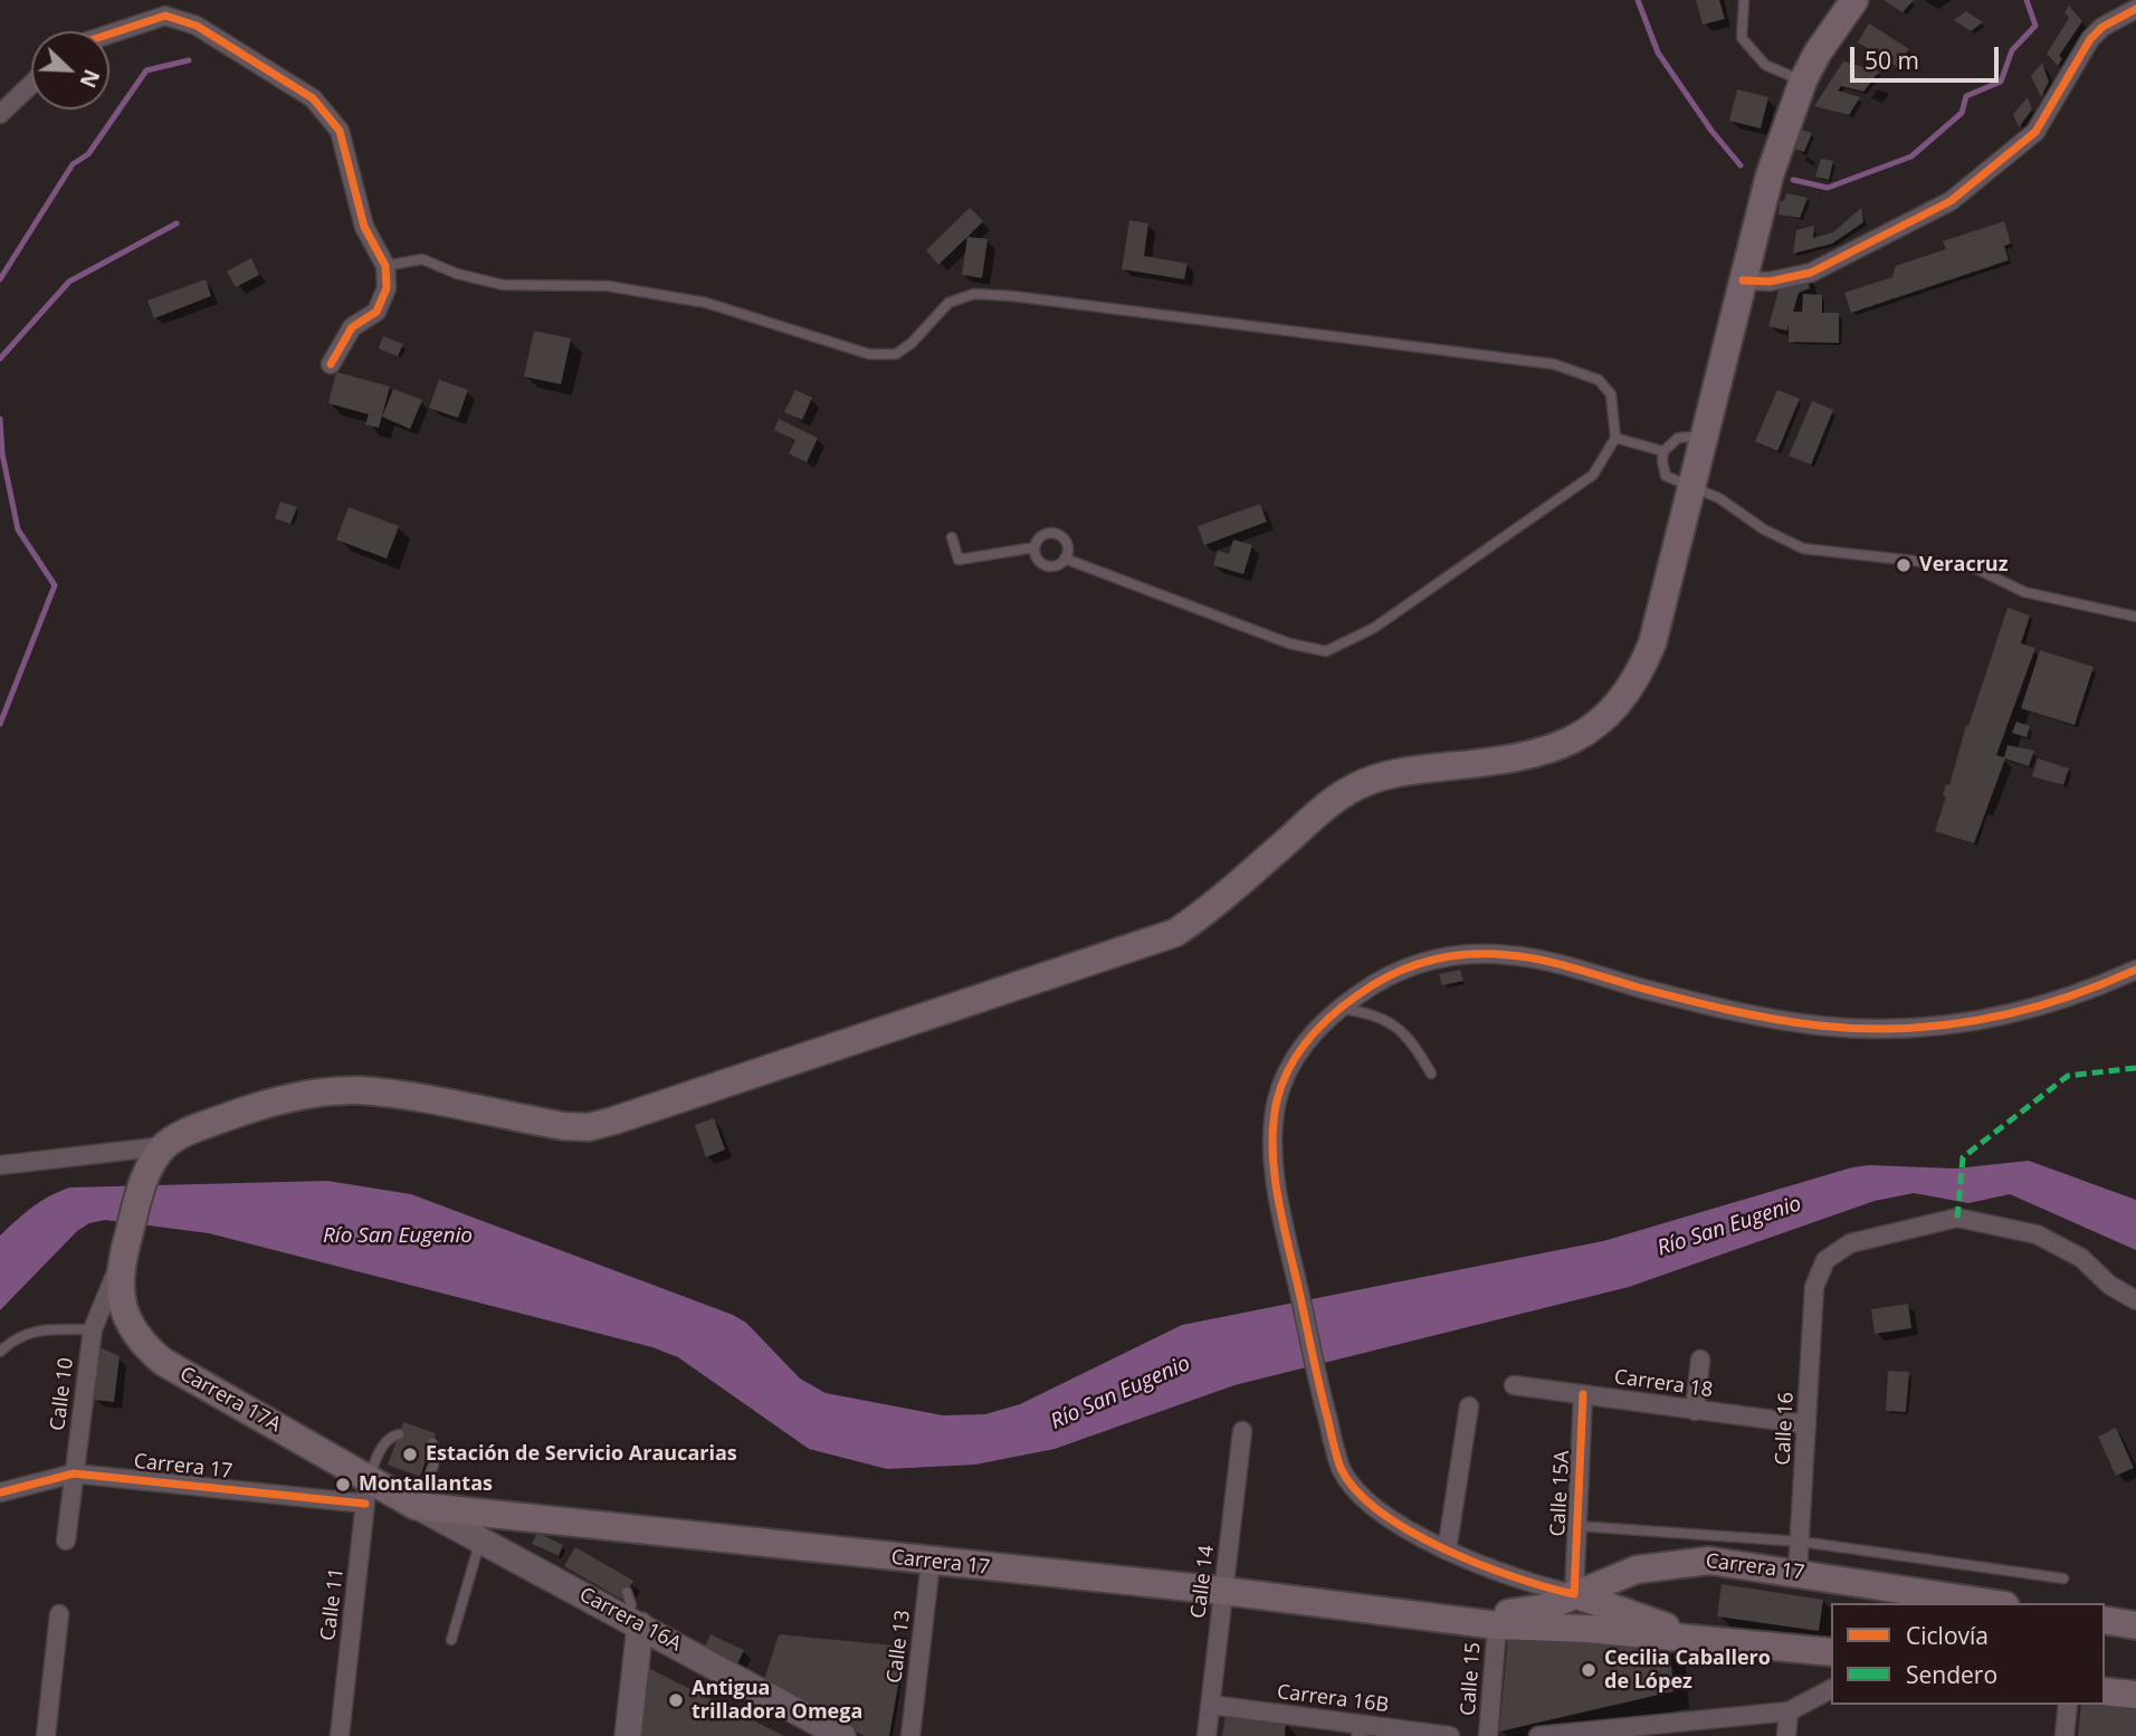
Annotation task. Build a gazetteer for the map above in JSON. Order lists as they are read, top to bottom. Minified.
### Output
{"streets":{"main road":["Carrera 17A","Carrera 17","Carrera 16A"],"street":["Carrera 18","Calle 10","Calle 16","Calle 15A","Calle 14","Calle 11","Calle 13","Calle 15","Carrera 16B"]},"crossings":[["Carrera 18","Calle 16"],["Carrera 18","Calle 15A"],["Calle 10","Carrera 17A"],["Calle 10","Carrera 17"],["Carrera 17A","Carrera 17"],["Carrera 17A","Calle 11"],["Carrera 17A","Carrera 16A"],["Calle 16","Carrera 17"],["Carrera 17","Calle 15A"],["Carrera 17","Calle 14"],["Carrera 17","Calle 11"],["Carrera 17","Carrera 16A"],["Carrera 17","Calle 13"],["Carrera 17","Calle 15"],["Calle 14","Carrera 16B"]],"water":["Río San Eugenio"],"places":["Veracruz","Estación de Servicio Araucarias","Montallantas","Cecilia Caballero de López","Antigua trilladora Omega"],"legend":["Ciclovía","Sendero"],"scale_bar":"50 m","north":"bottom right"}
